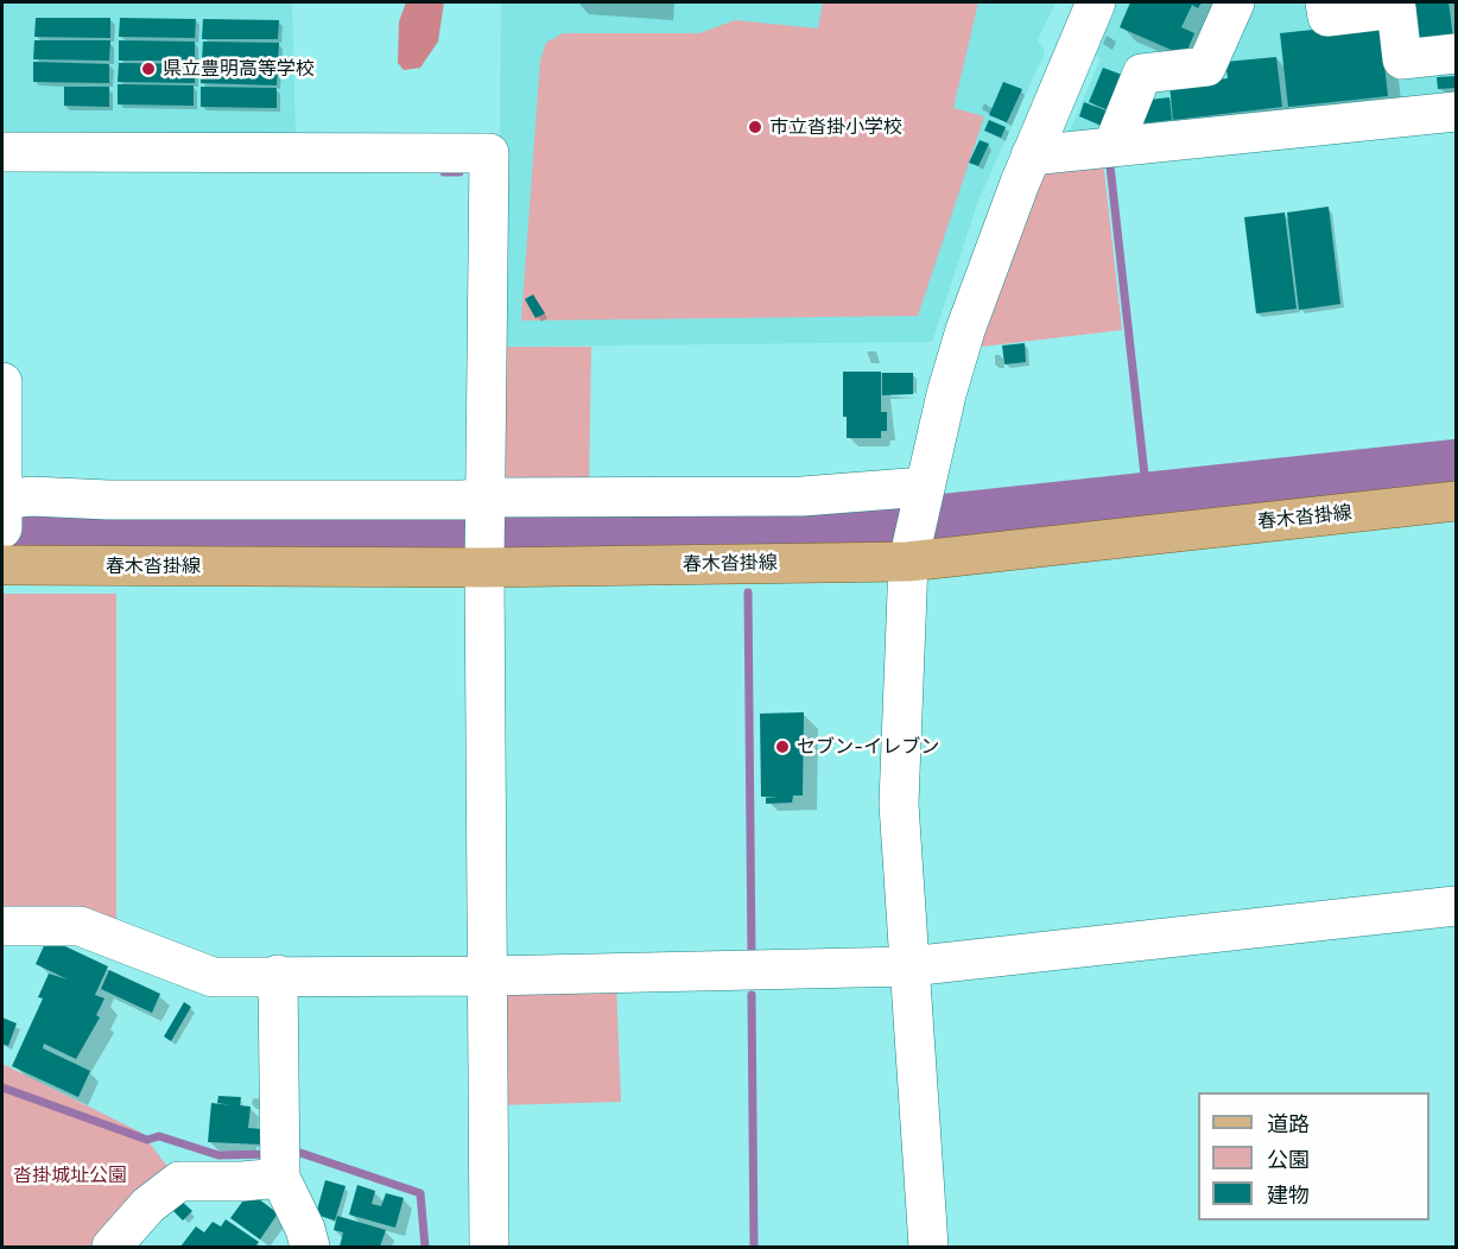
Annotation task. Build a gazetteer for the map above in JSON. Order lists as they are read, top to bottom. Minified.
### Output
{"streets":{"main road":["春木沓掛線"]},"parks":["沓掛城址公園"],"places":["県立豊明高等学校","市立沓掛小学校","セブン-イレブン"],"legend":["道路","公園","建物"]}
